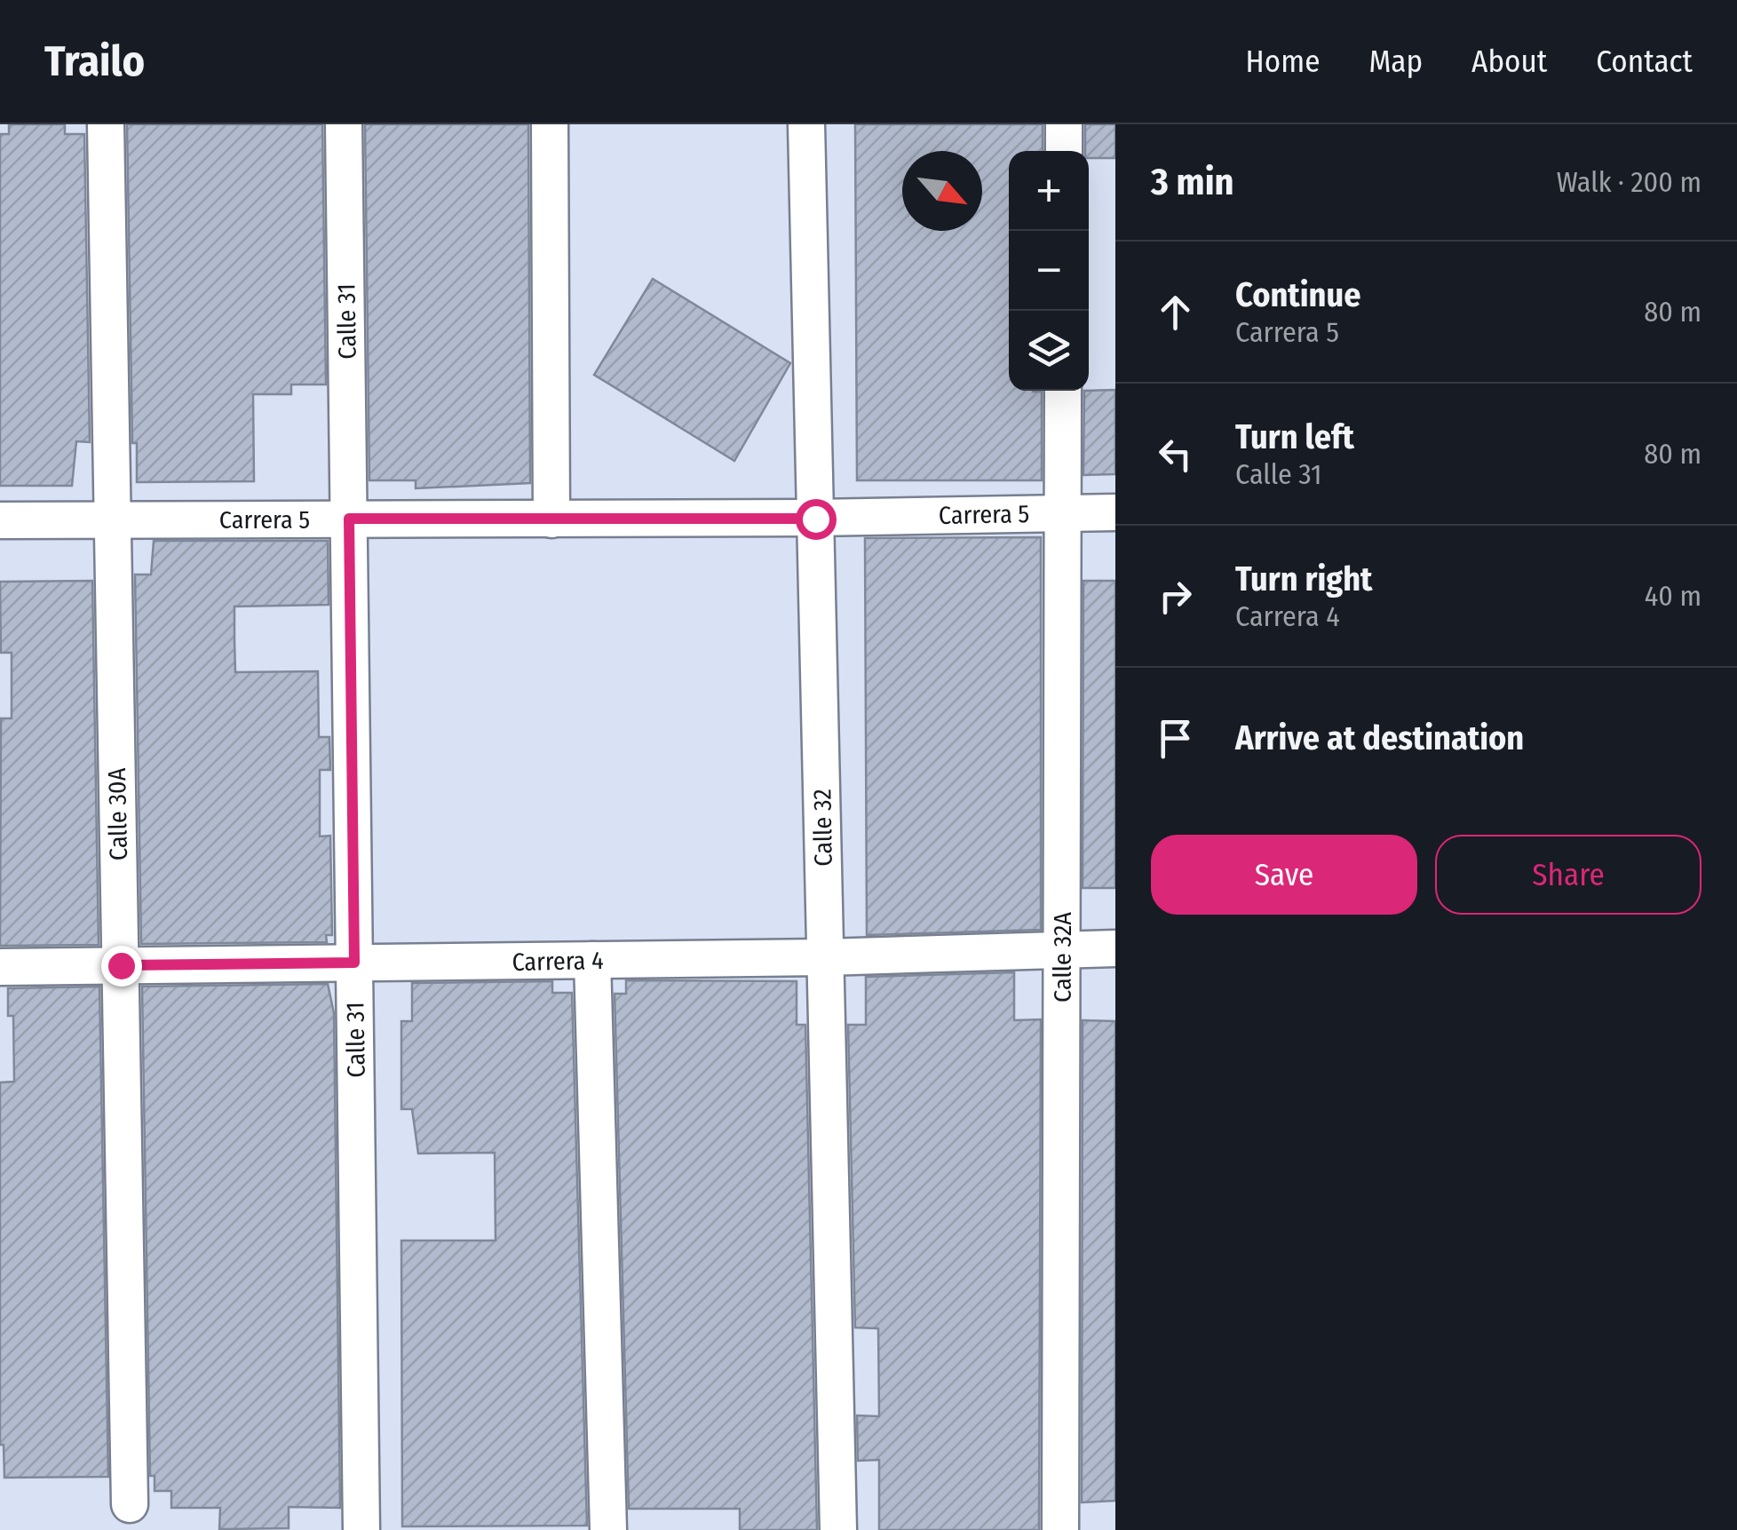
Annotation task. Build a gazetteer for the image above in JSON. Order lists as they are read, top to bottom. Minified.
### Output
{"streets":{"street":["Calle 31","Carrera 5","Calle 30A","Calle 32","Calle 32A","Carrera 4"]},"crossings":[["Calle 31","Carrera 5"],["Calle 31","Carrera 4"],["Carrera 5","Calle 30A"],["Carrera 5","Calle 32"],["Carrera 5","Calle 32A"],["Calle 30A","Carrera 4"],["Calle 32","Carrera 4"],["Calle 32A","Carrera 4"]],"north":"bottom right","page":{"header":"Trailo","nav":["Home","Map","About","Contact"],"heading":["3 min","Walk · 200 m"],"map_buttons":["+","−"],"list":[["Continue","Carrera 5","80 m"],["Turn left","Calle 31","80 m"],["Turn right","Carrera 4","40 m"],"Arrive at destination"],"buttons":["Save","Share"]}}
